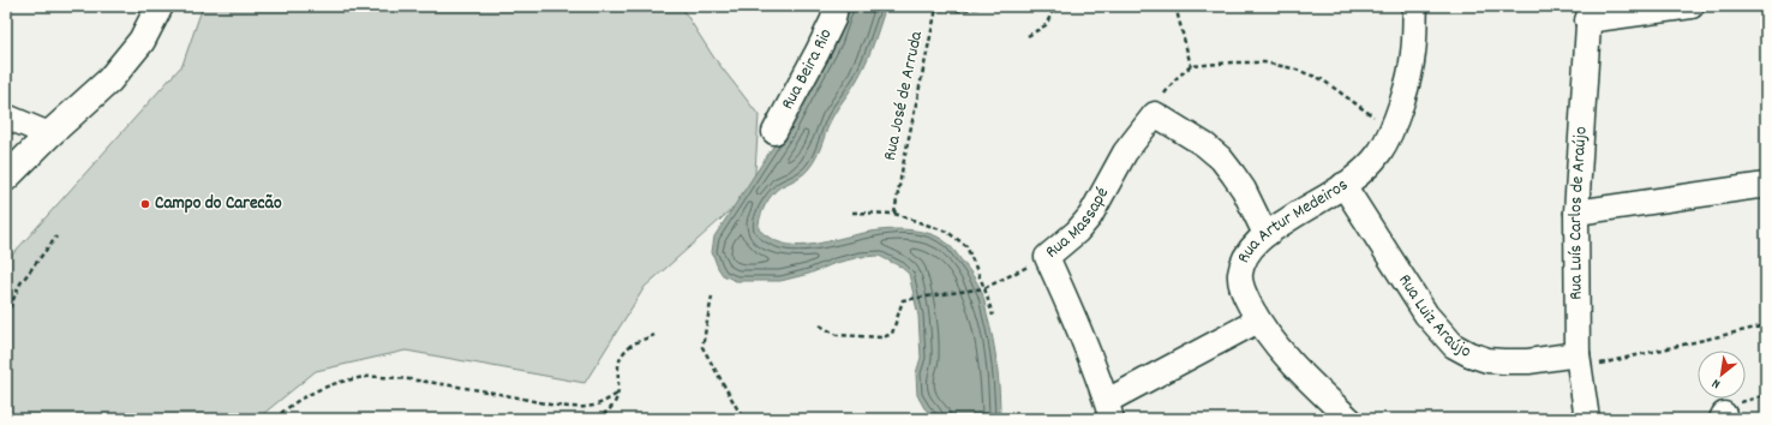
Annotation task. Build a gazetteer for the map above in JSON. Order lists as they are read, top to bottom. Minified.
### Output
{"streets":{"street":["Rua Beira Rio","Rua Luís Carlos de Araújo","Rua Massapé","Rua Artur Medeiros","Rua Luiz Araújo"],"path":["Rua José de Arruda"]},"crossings":[["Rua Luís Carlos de Araújo","Rua Luiz Araújo"],["Rua Artur Medeiros","Rua Luiz Araújo"]],"places":["Campo do Carecão"],"north":"bottom left"}
